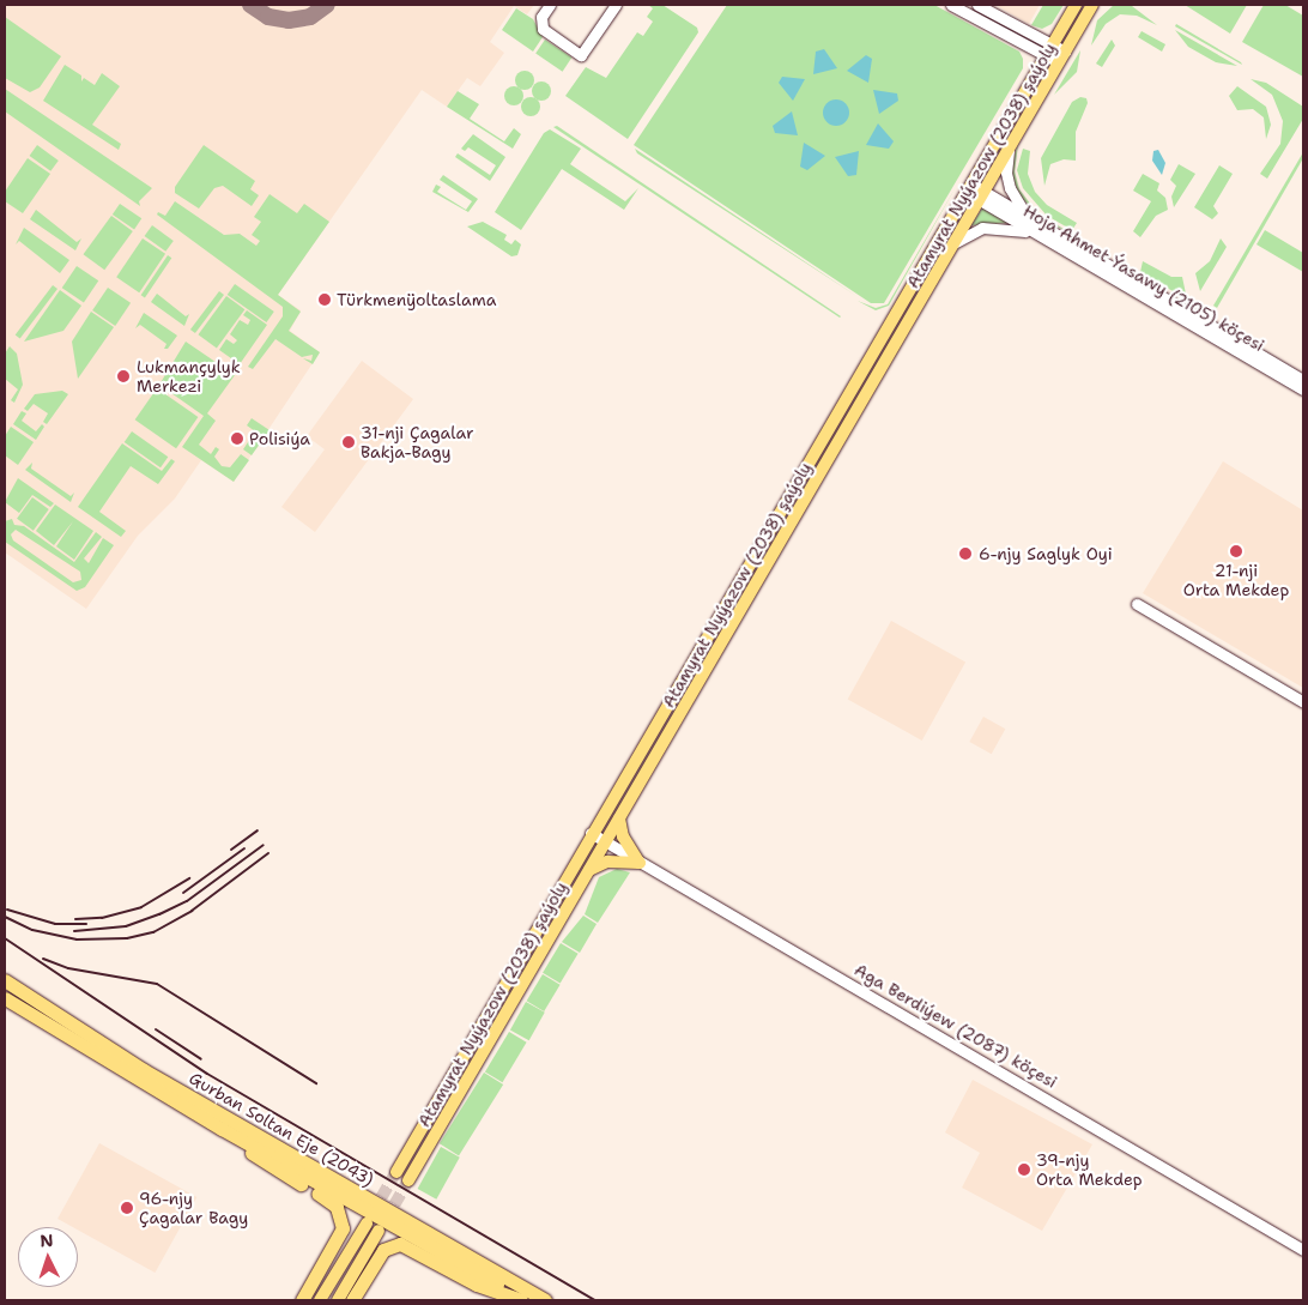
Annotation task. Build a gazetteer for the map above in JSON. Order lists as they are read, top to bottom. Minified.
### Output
{"streets":{"highway":["Gurban Soltan Eje (2043)"],"main road":["Atamyrat Nyýazow (2038) şaýoly"],"street":["Hoja Ahmet Ýasawy (2105) köçesi","Aga Berdiýew (2087) köçesi"]},"crossings":[["Atamyrat Nyýazow (2038) şaýoly","Hoja Ahmet Ýasawy (2105) köçesi"],["Atamyrat Nyýazow (2038) şaýoly","Aga Berdiýew (2087) köçesi"]],"places":["Türkmenÿoltaslama","Lukmançylyk Merkezi","Polisiýa","31-nji Çagalar Bakja-Bagy","21-nji Orta Mekdep","6-njy Saglyk Oyi","39-njy Orta Mekdep","96-njy Çagalar Bagy"],"north":"top"}
